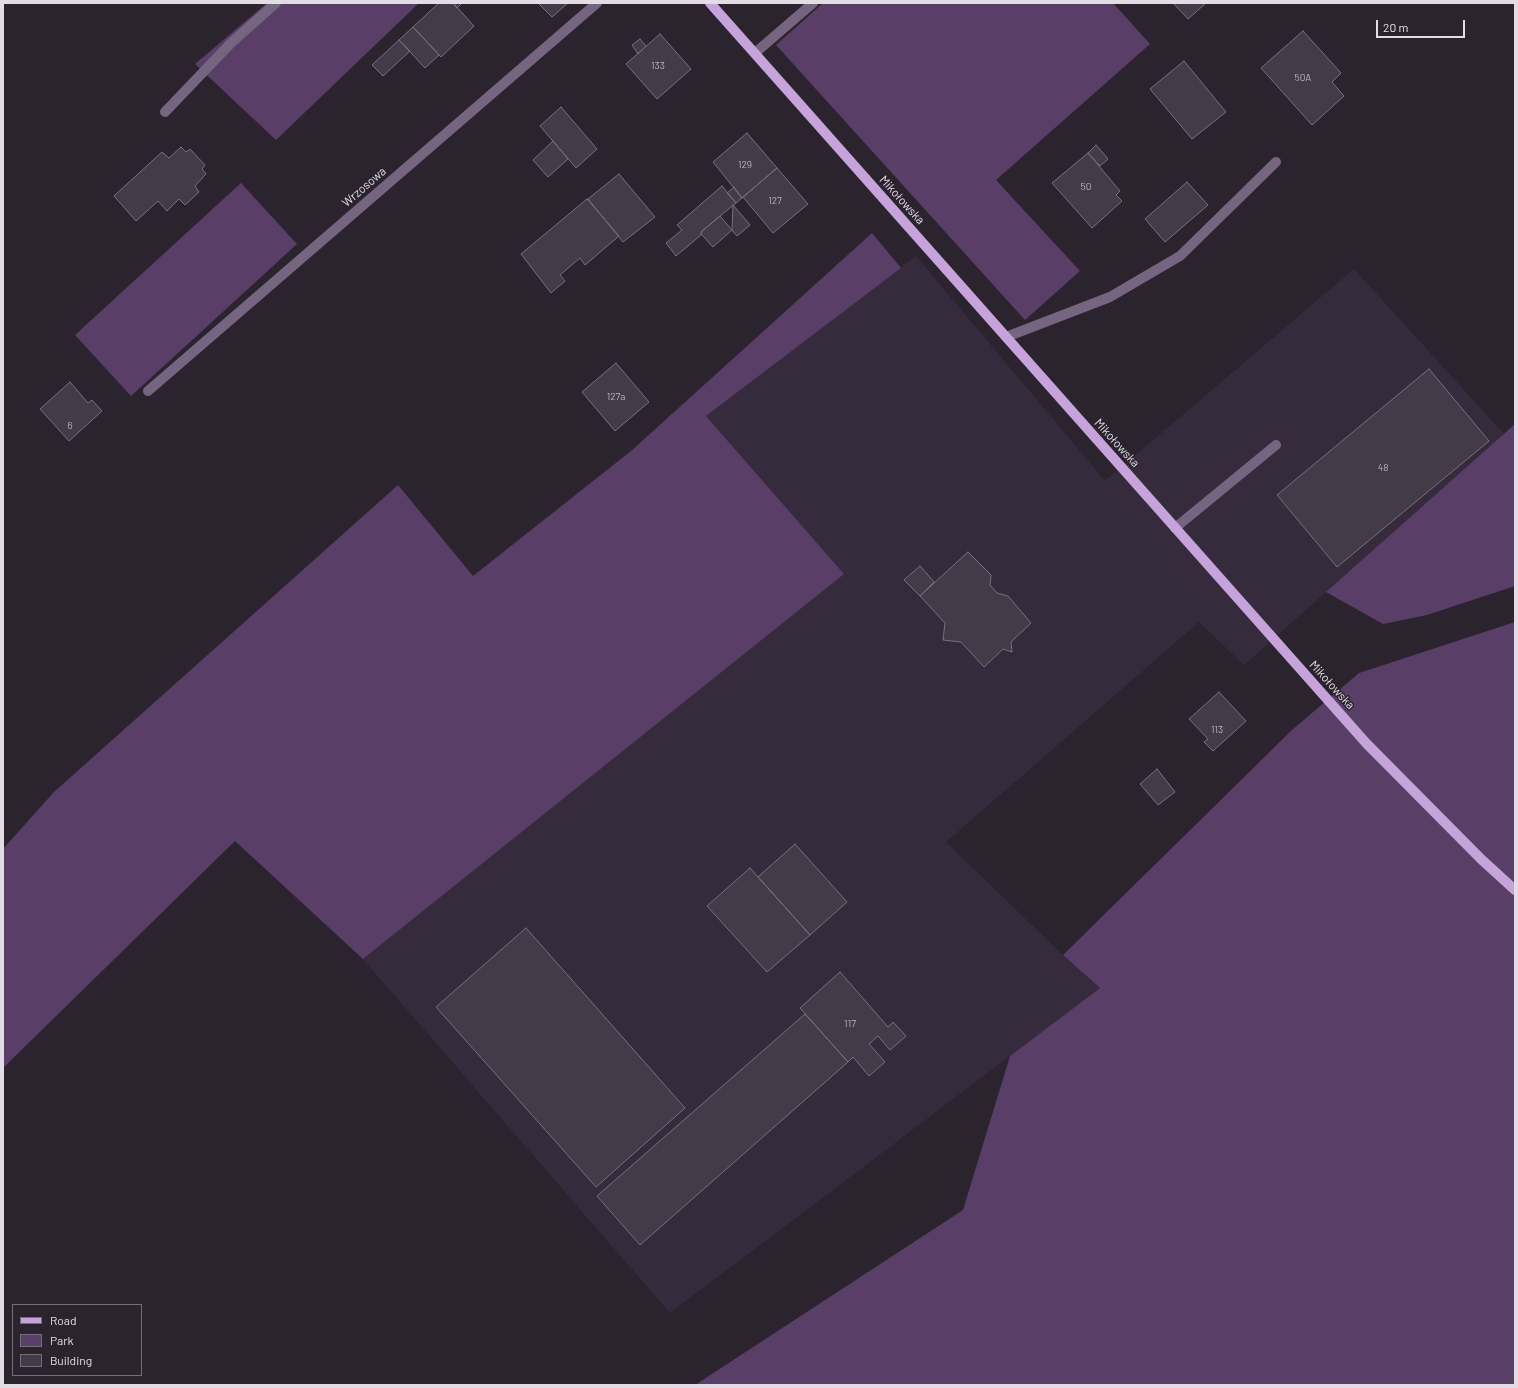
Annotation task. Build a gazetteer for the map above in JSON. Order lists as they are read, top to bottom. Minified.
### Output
{"streets":{"main road":["Mikołowska"],"lane":["Wrzosowa"]},"house_numbers":["133","50A","129","50","127","127a","6","48","113","117"],"legend":["Road","Park","Building"],"scale_bar":"20 m"}
